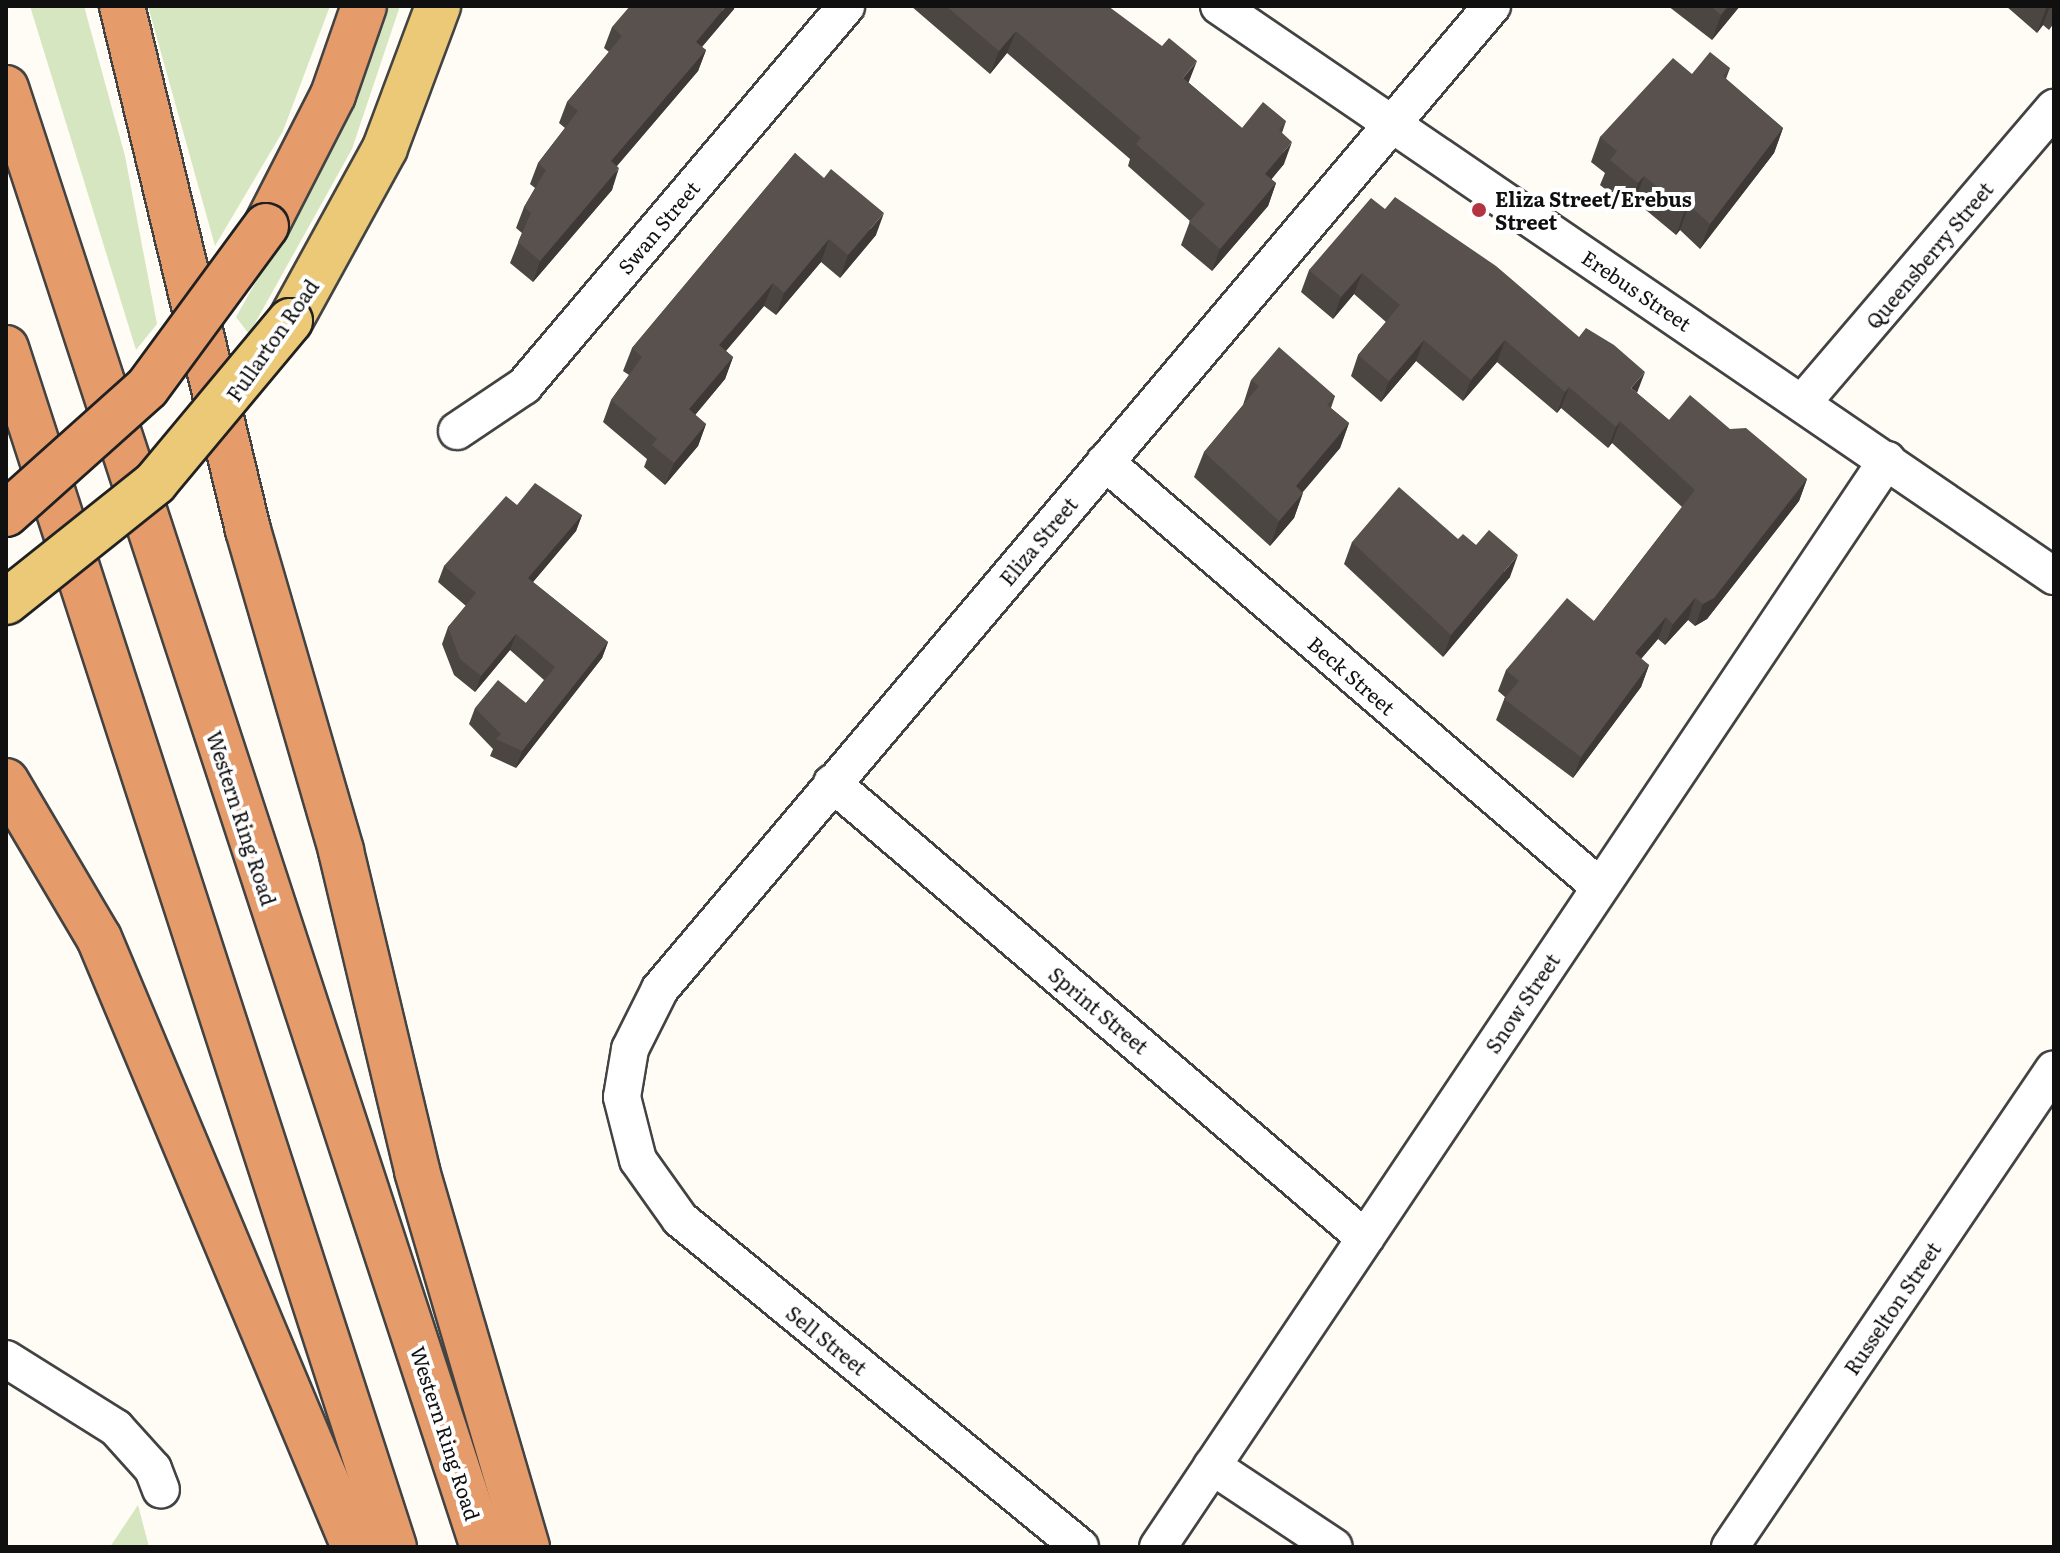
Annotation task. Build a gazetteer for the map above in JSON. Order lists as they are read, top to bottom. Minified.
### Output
{"streets":{"highway":["Western Ring Road"],"main road":["Fullarton Road"],"street":["Swan Street","Queensberry Street","Erebus Street","Eliza Street","Beck Street","Snow Street","Sprint Street","Russelton Street","Sell Street"]},"crossings":[["Queensberry Street","Erebus Street"],["Erebus Street","Eliza Street"],["Erebus Street","Snow Street"],["Eliza Street","Beck Street"],["Eliza Street","Sprint Street"],["Eliza Street","Sell Street"],["Beck Street","Snow Street"],["Snow Street","Sprint Street"]],"places":["Eliza Street/Erebus Street"]}
